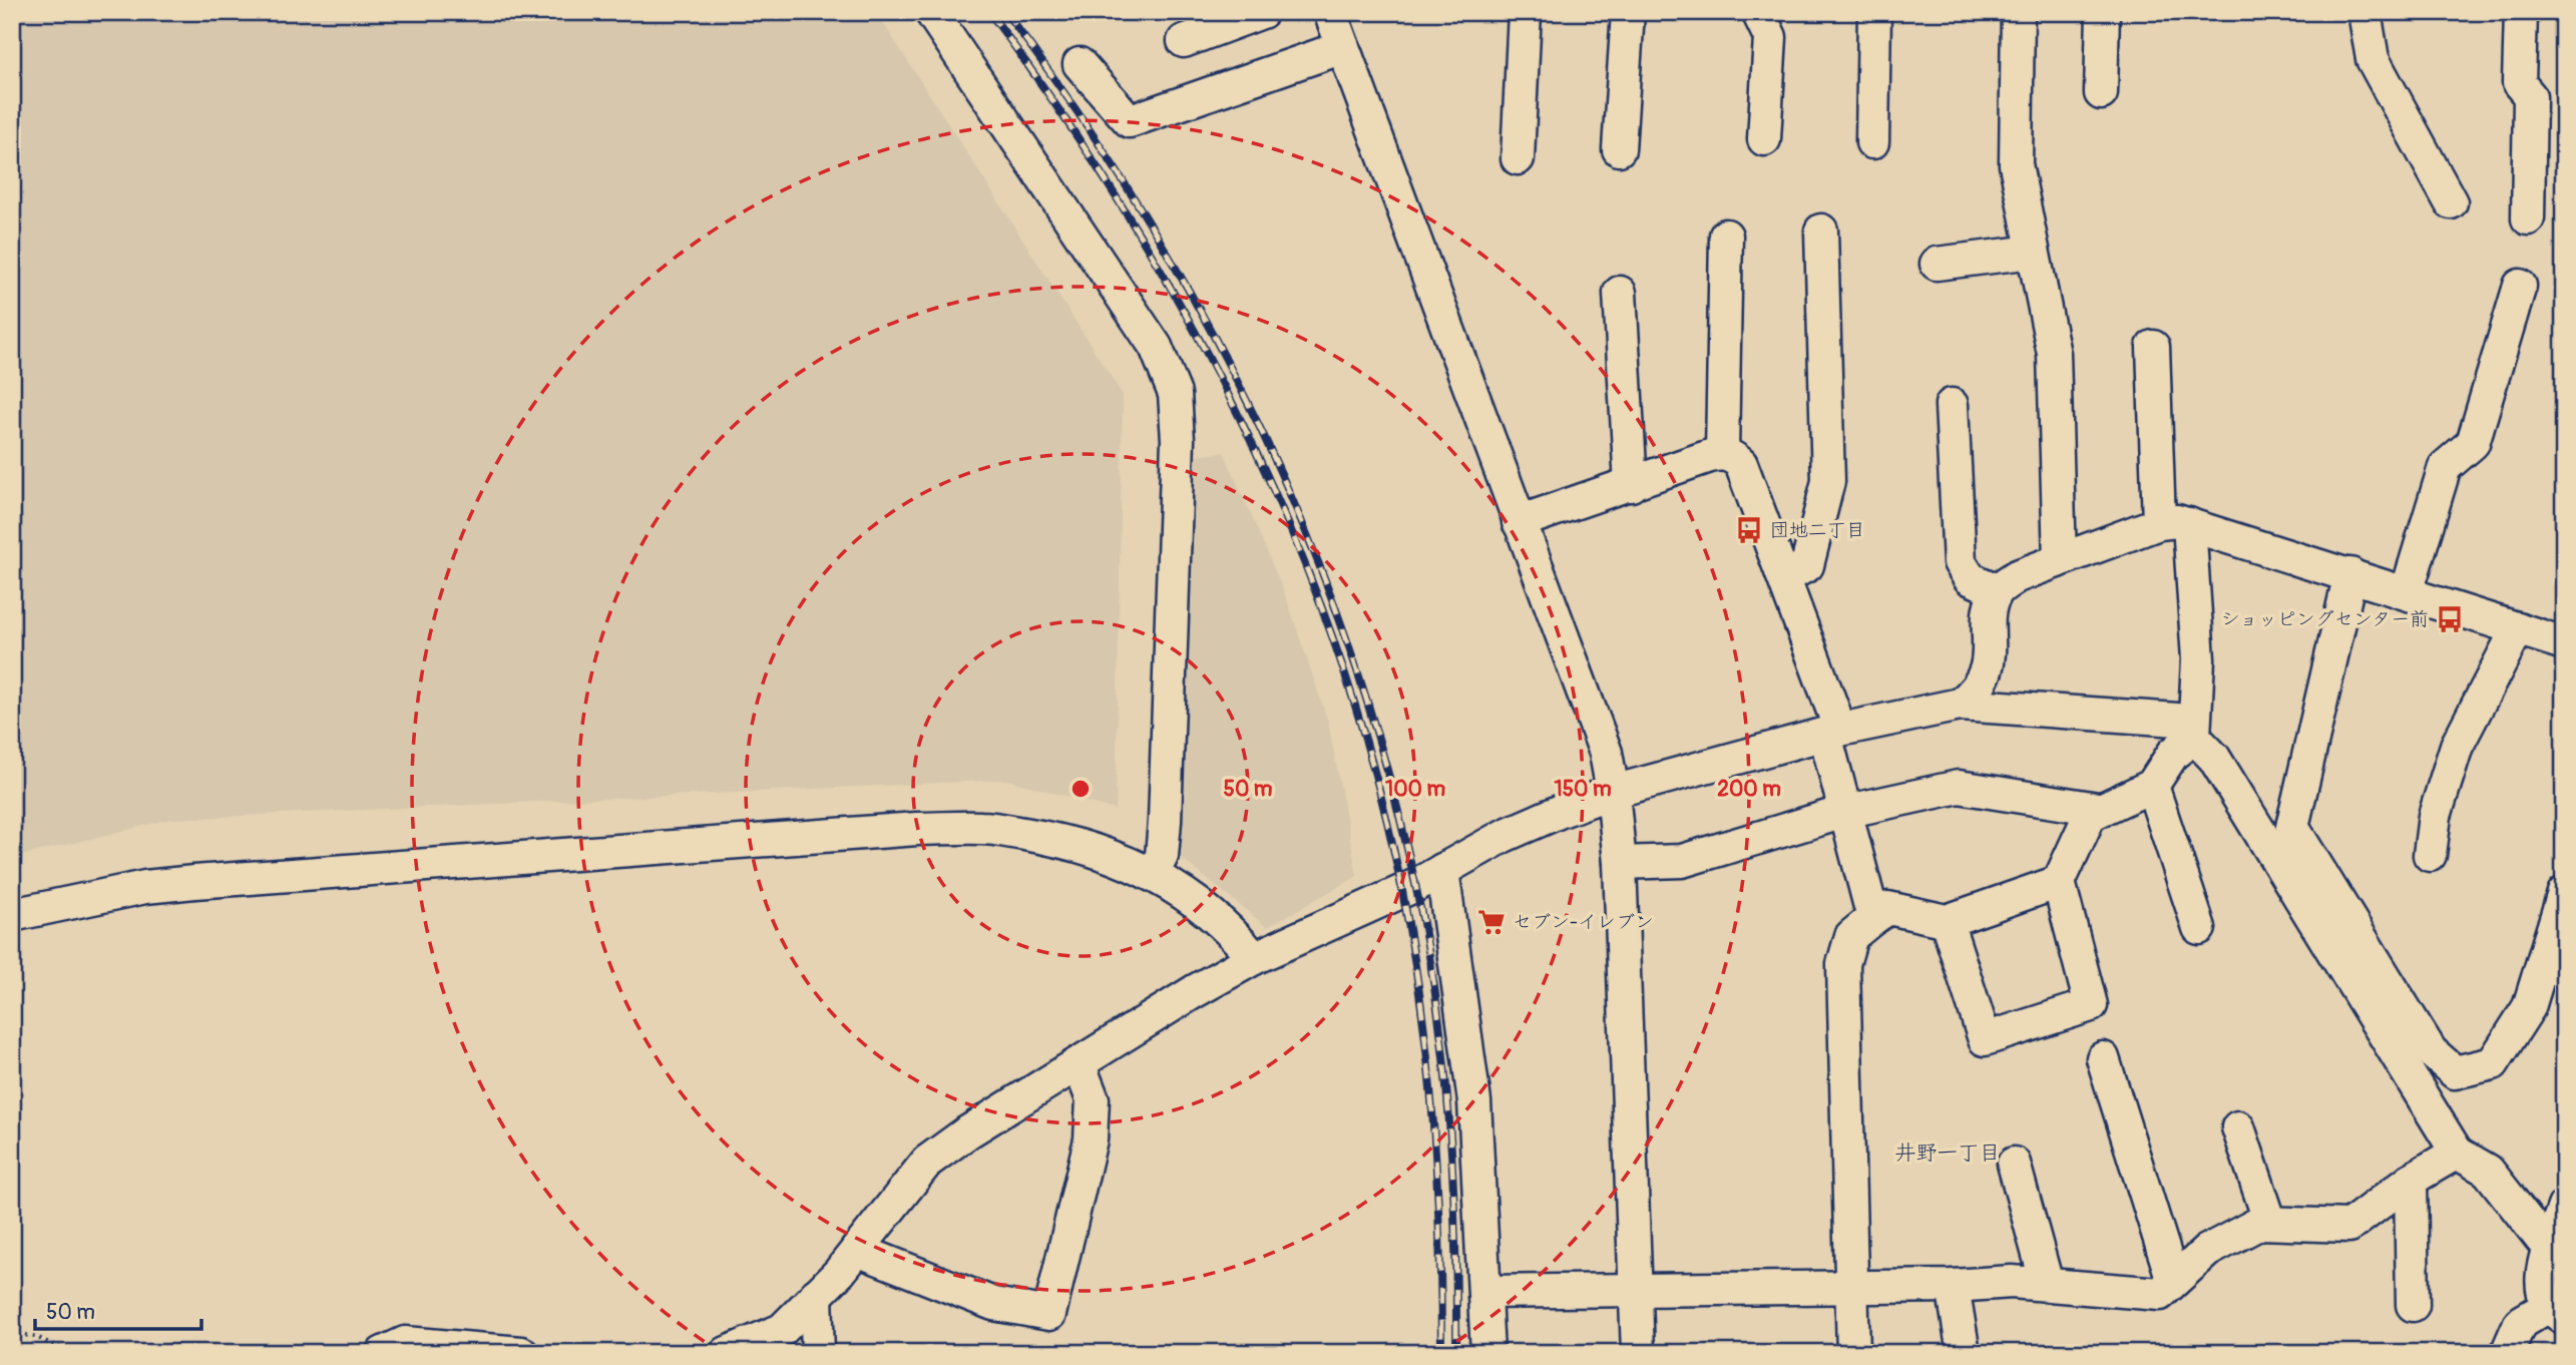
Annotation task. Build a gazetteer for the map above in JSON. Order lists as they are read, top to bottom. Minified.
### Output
{"districts":["井野一丁目"],"places":{"bus stop":["団地二丁目","ショッピングセンター前"],"supermarket":["セブン-イレブン"]},"scale_bar":"50 m","rings":["50 m","100 m","150 m","200 m"]}
